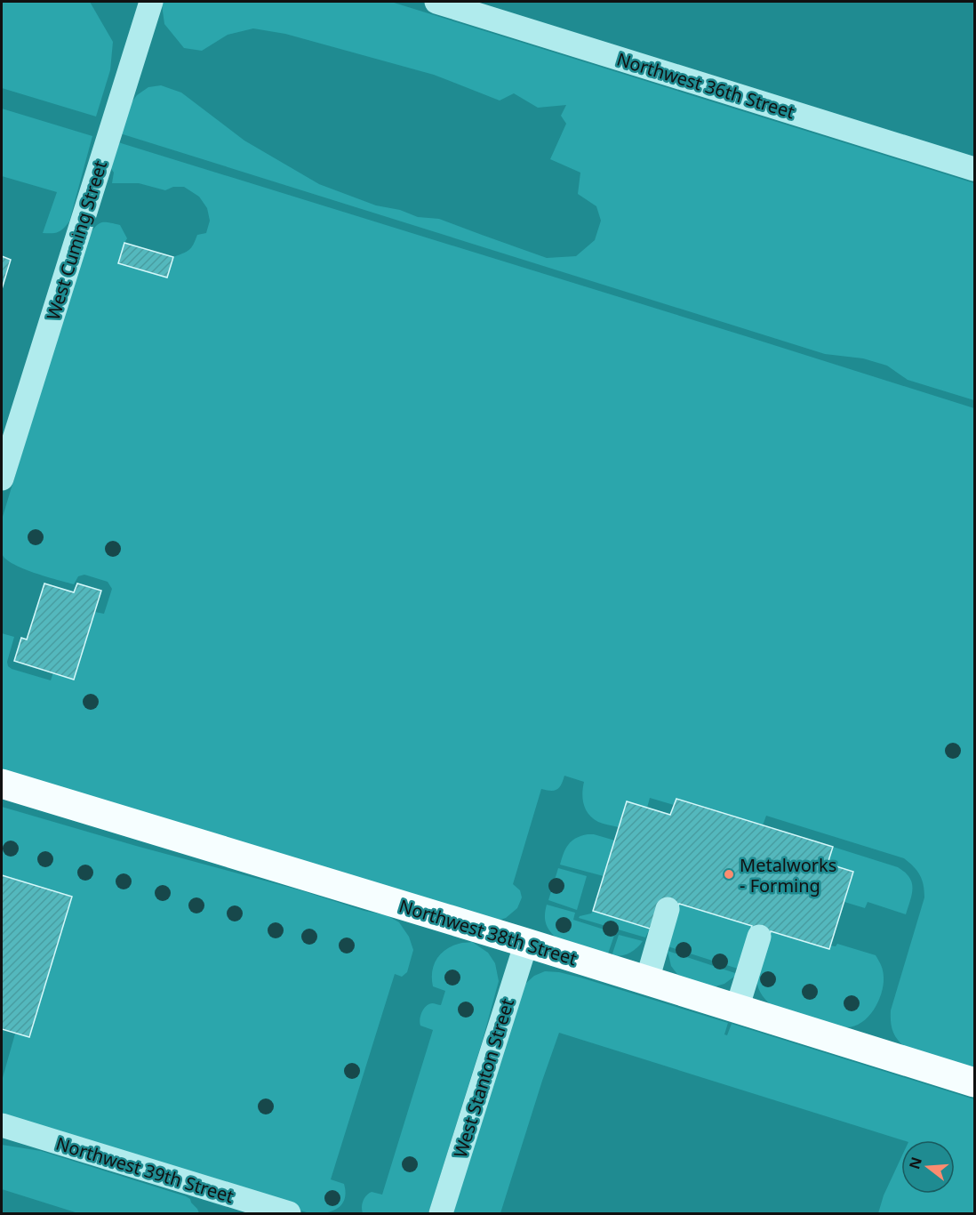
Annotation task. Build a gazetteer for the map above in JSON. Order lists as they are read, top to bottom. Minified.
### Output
{"streets":{"main road":["Northwest 38th Street"],"street":["Northwest 36th Street","West Cuming Street","West Stanton Street","Northwest 39th Street"]},"crossings":[["Northwest 38th Street","West Stanton Street"]],"places":["Metalworks - Forming"],"north":"left"}
